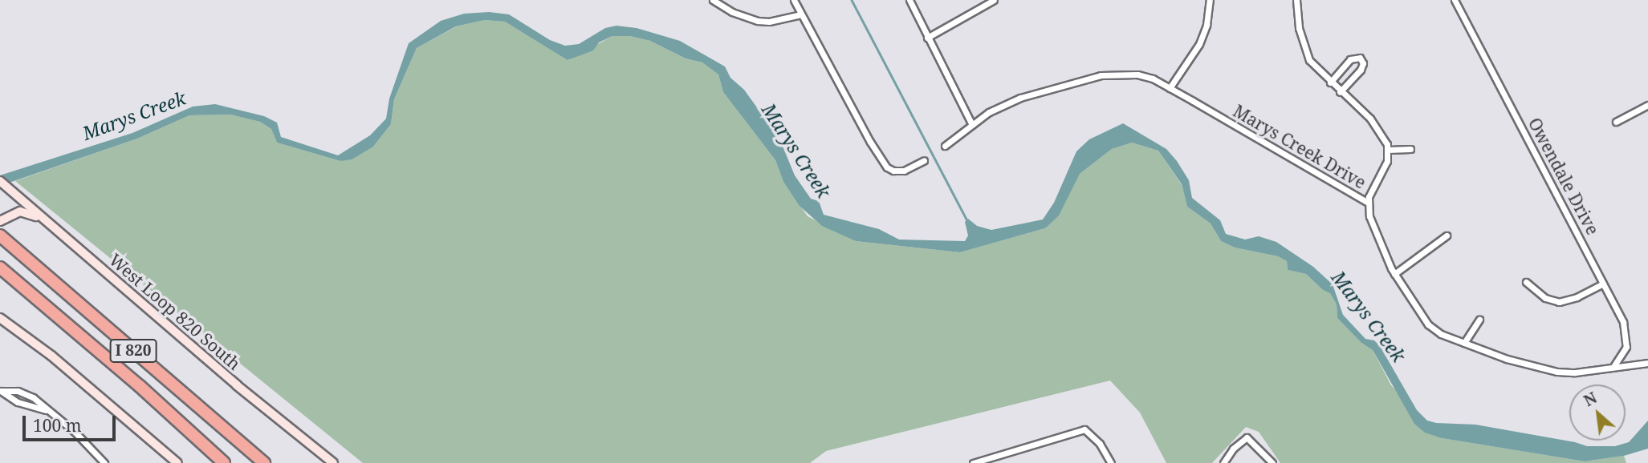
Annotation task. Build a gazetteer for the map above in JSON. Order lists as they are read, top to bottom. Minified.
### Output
{"streets":{"highway":["I 820"],"main road":["West Loop 820 South"],"street":["Marys Creek Drive","Owendale Drive"]},"crossings":[["Marys Creek Drive","Owendale Drive"]],"water":["Marys Creek"],"scale_bar":"100 m","north":"top left"}
